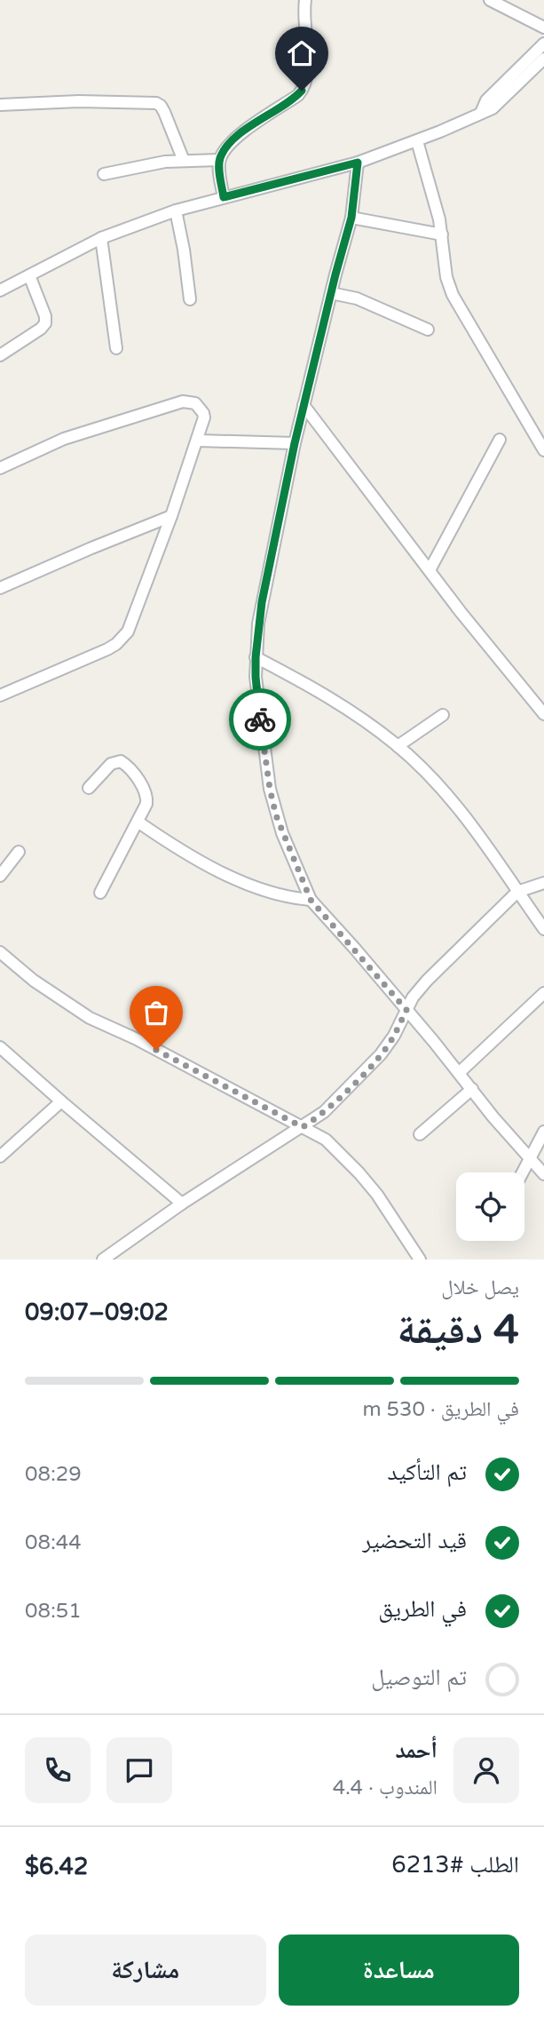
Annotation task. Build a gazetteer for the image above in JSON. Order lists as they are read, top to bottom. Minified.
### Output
{"page":{"heading":["4 دقيقة","يصل خلال","09:02–09:07"],"panel":["أحمد","المندوب · 4.4","الطلب #6213","$6.42"],"bar":"في الطريق · 530 m","list":[["تم التأكيد","08:29"],["قيد التحضير","08:44"],["في الطريق","08:51"],"تم التوصيل"],"buttons":["مساعدة","مشاركة"]}}
